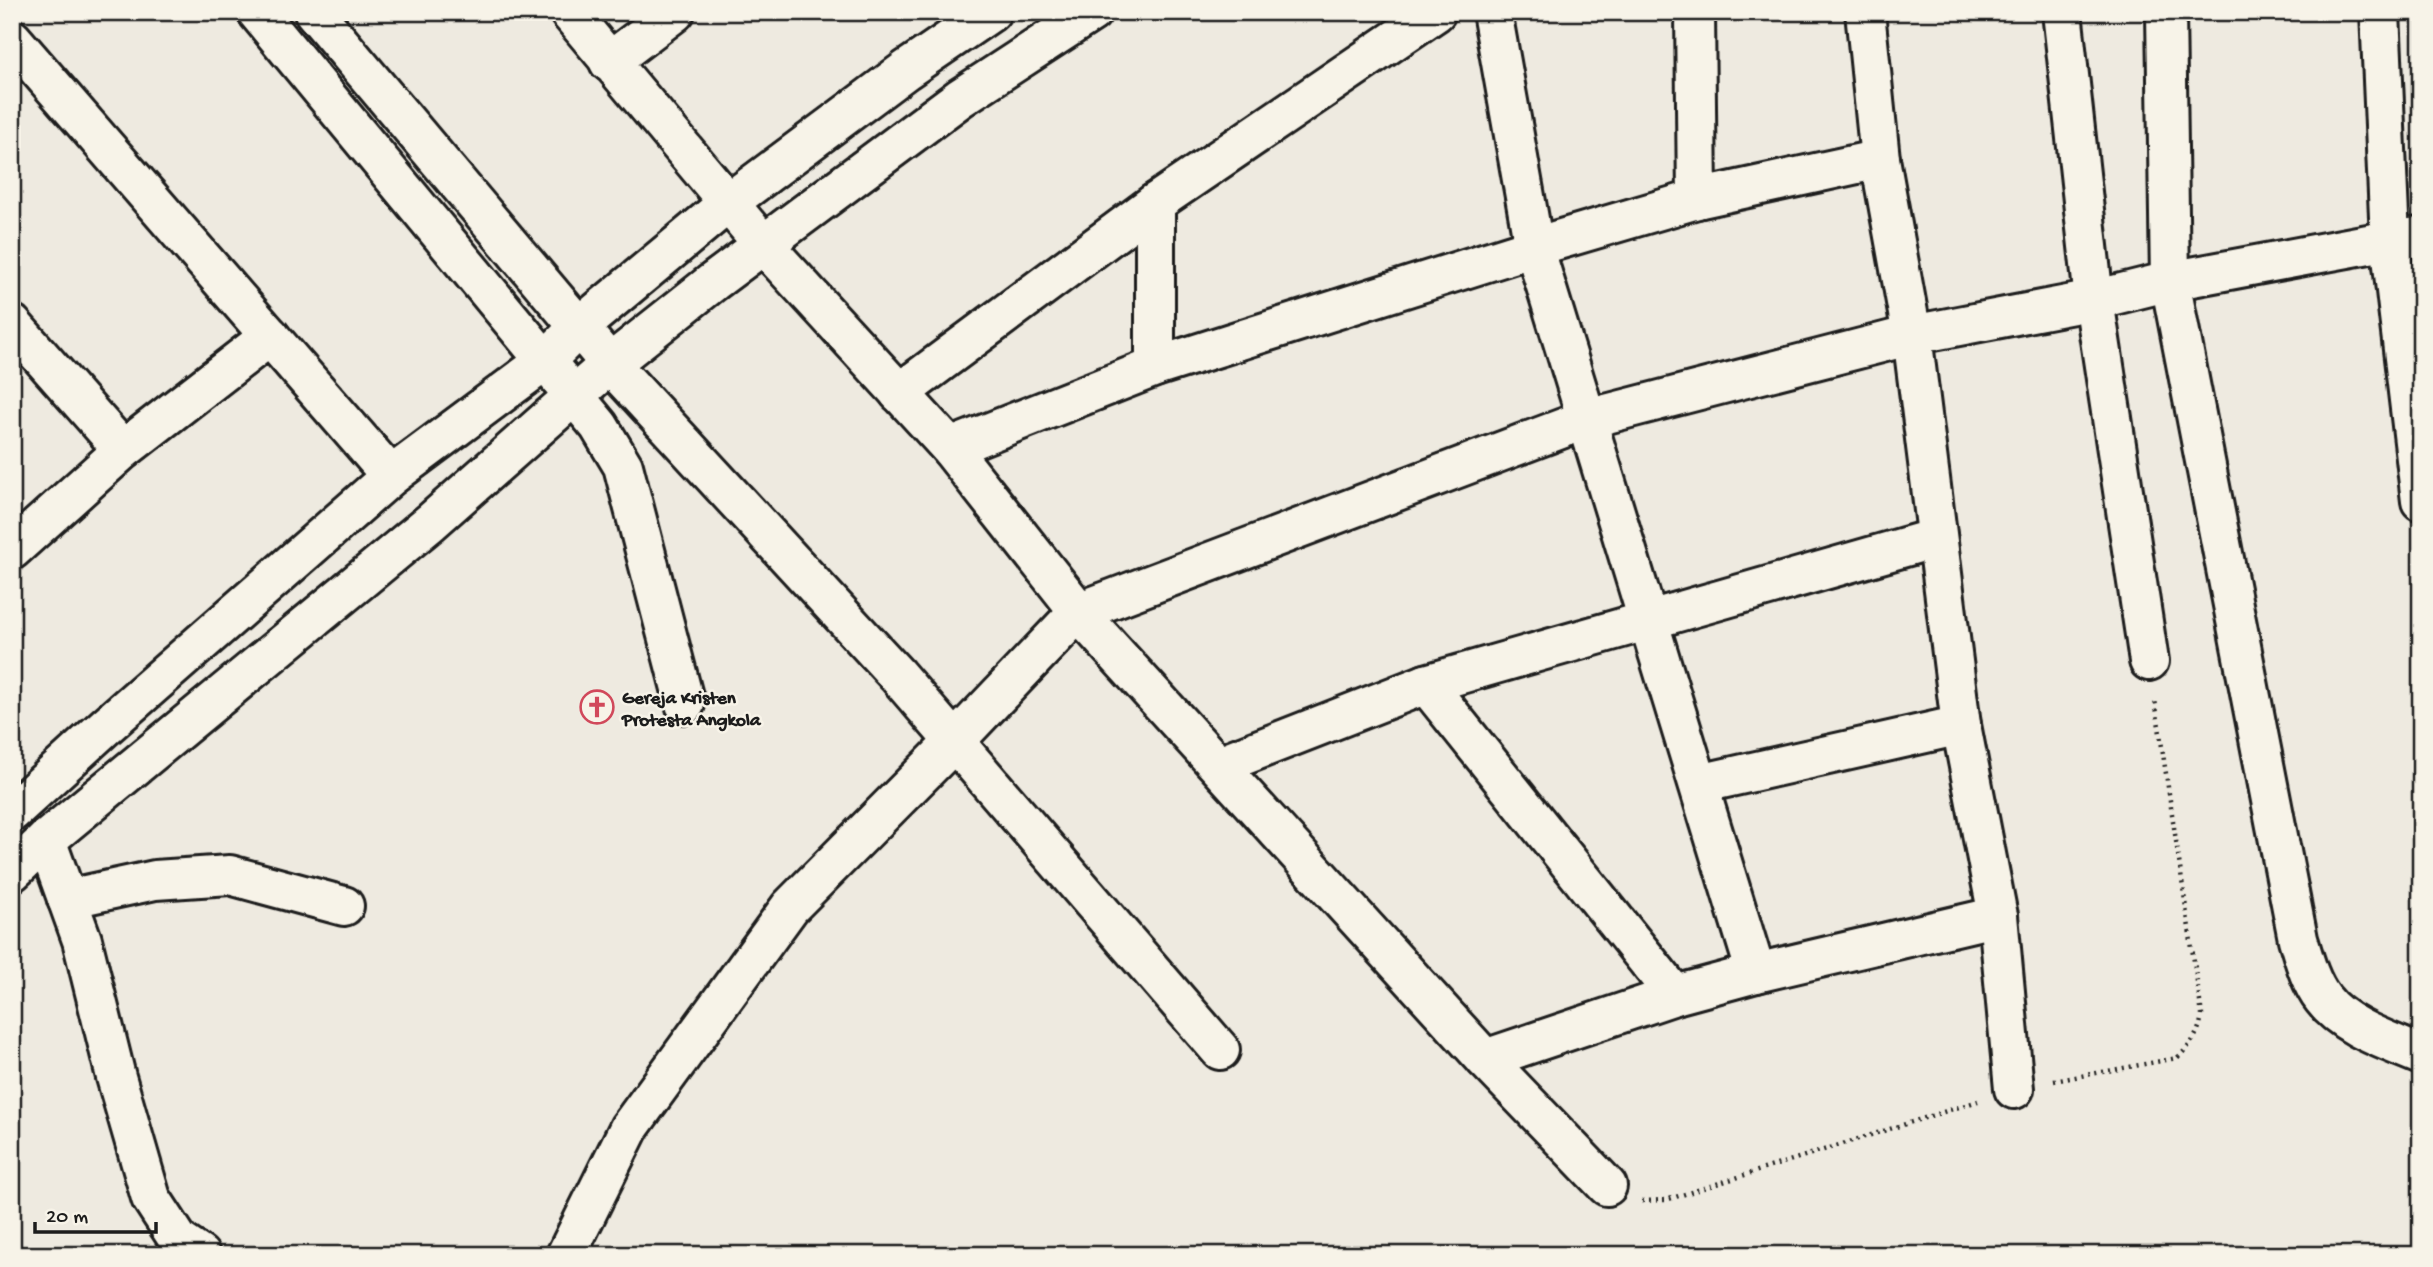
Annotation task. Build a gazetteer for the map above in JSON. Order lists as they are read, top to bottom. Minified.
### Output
{"places":{"church":["Gereja Kristen Protesta Angkola"]},"scale_bar":"20 m"}
